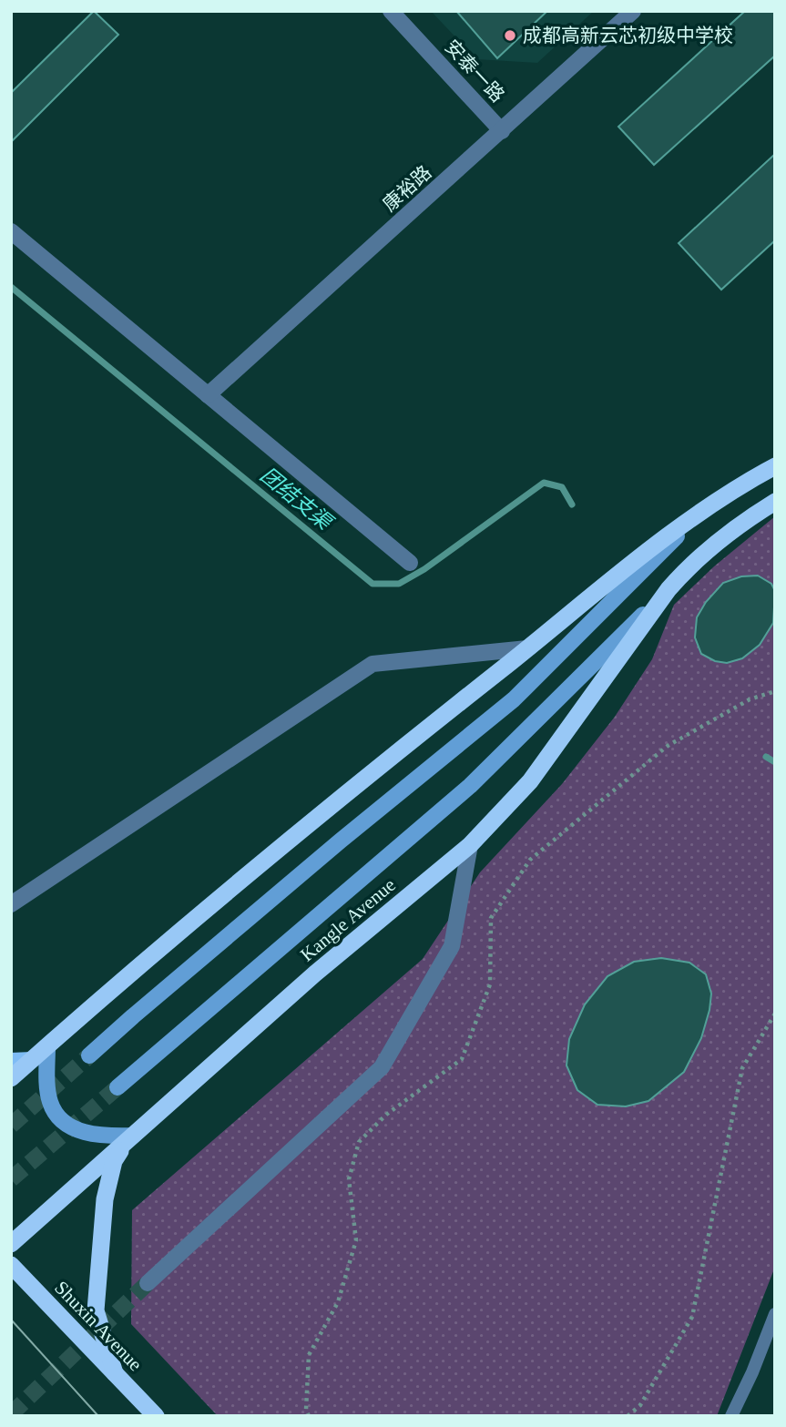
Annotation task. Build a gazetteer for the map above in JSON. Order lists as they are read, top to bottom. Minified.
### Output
{"streets":{"highway":["Kangle Avenue","Shuxin Avenue"],"street":["安泰一路","康裕路"]},"crossings":[["安泰一路","康裕路"]],"water":["团结支渠"],"places":["成都高新云芯初级中学校"]}
